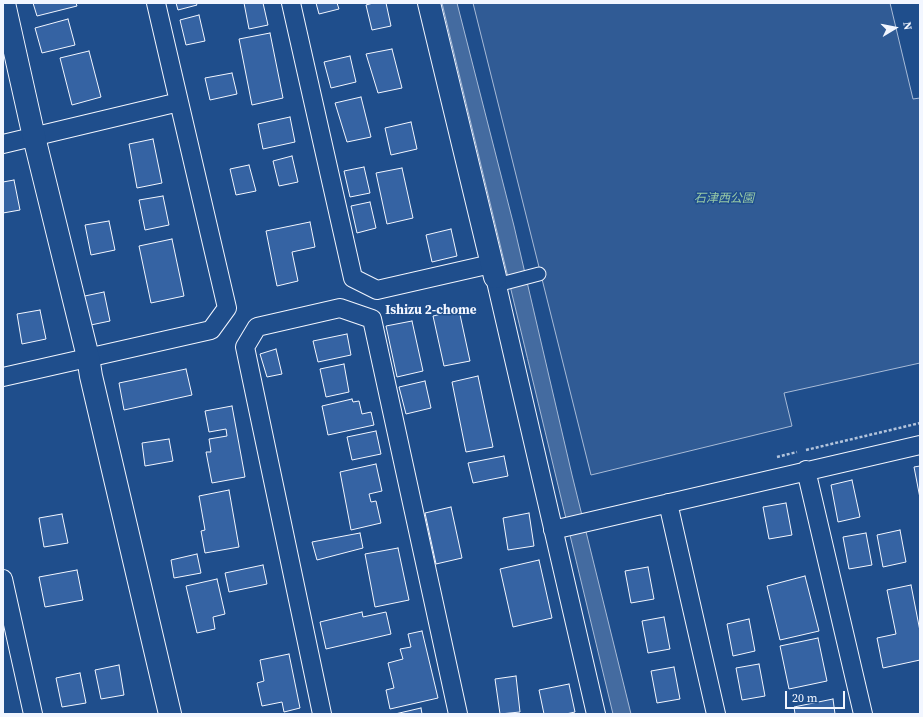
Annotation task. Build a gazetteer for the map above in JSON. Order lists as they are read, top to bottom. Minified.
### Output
{"districts":["Ishizu 2-chome"],"parks":["石津西公園"],"scale_bar":"20 m","north":"right"}
